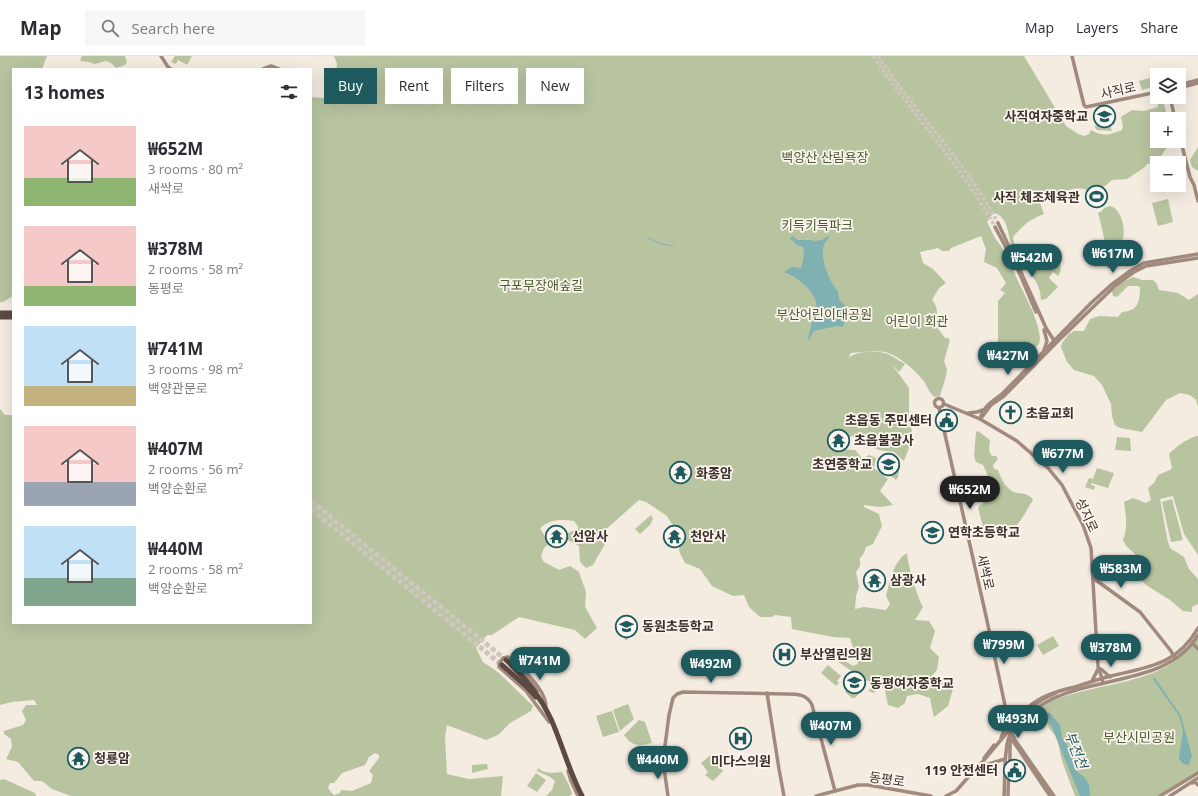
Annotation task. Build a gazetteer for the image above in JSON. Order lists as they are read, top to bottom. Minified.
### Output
{"streets":{"main road":["사직로","성지로","새싹로","동평로"]},"crossings":[["성지로","새싹로"]],"water":["부전천"],"parks":["백양산 산림욕장","키득키득파크","구포무장애숲길","부산어린이대공원","어린이 회관","부산시민공원"],"places":{"school or university":["사직여자중학교","초연중학교","연학초등학교","동원초등학교","동평여자중학교"],"sports":["사직 체조체육관"],"church":["초읍교회"],"public building":["초읍동 주민센터","119 안전센터"],"temple":["초읍불광사","화종암","선암사","천안사","삼광사","청룡암"],"hospital":["부산열린의원","미다스의원"]},"page":{"header":"Map","search":"Search here","nav":["Map","Layers","Share"],"map_buttons":["+","−"],"chip":["Buy","Rent","Filters","New"],"heading":"13 homes","list":[{"name":"₩652M","note":"3 rooms · 80 m² · 새싹로"},{"name":"₩378M","note":"2 rooms · 58 m² · 동평로"},{"name":"₩741M","note":"3 rooms · 98 m² · 백양관문로"},{"name":"₩407M","note":"2 rooms · 56 m² · 백양순환로"},{"name":"₩440M","note":"2 rooms · 58 m² · 백양순환로"}],"price":["₩617M","₩542M","₩427M","₩677M","₩652M","₩583M","₩799M","₩378M","₩741M","₩492M","₩493M","₩407M","₩440M"]}}
